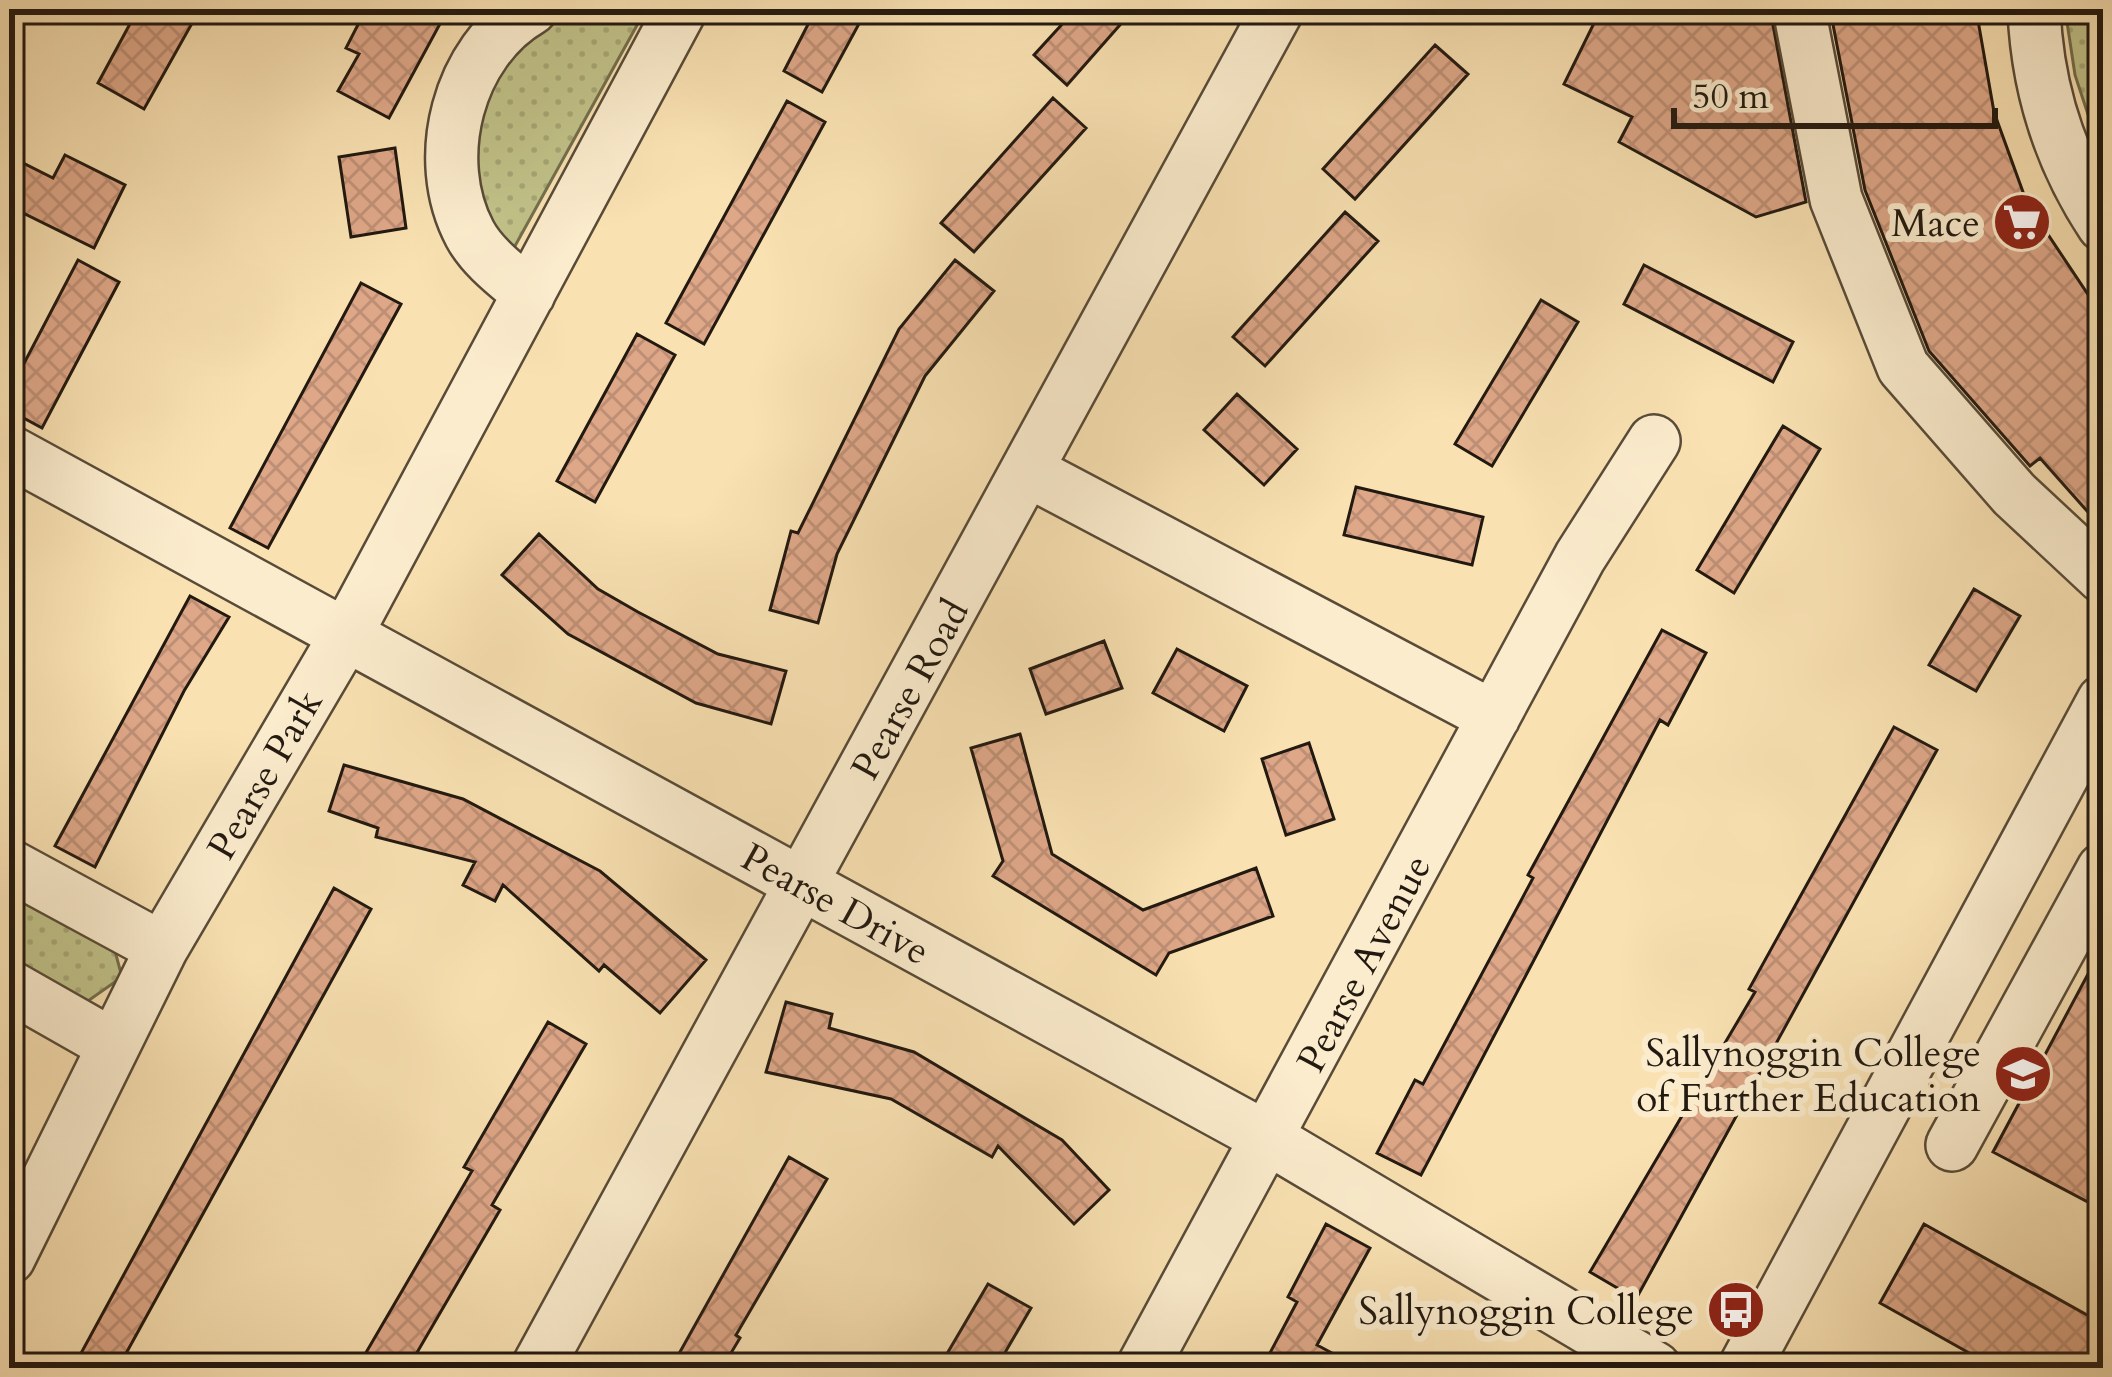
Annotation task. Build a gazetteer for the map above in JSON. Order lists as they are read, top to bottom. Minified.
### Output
{"streets":{"street":["Pearse Road","Pearse Park","Pearse Drive","Pearse Avenue"]},"crossings":[["Pearse Road","Pearse Drive"],["Pearse Park","Pearse Drive"],["Pearse Drive","Pearse Avenue"]],"places":{"supermarket":["Mace"],"school or university":["Sallynoggin College of Further Education"],"bus stop":["Sallynoggin College"]},"scale_bar":"50 m"}
